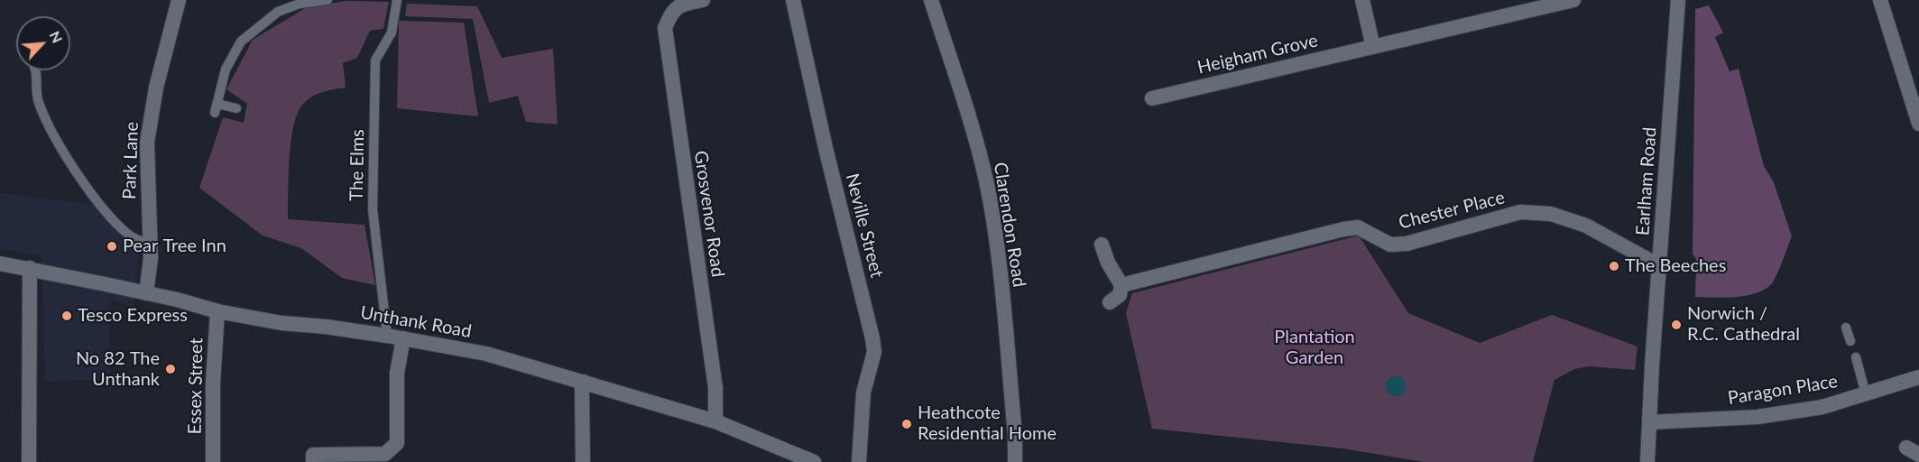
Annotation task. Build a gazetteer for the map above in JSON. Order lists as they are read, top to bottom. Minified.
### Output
{"streets":{"street":["Heigham Grove","Park Lane","Earlham Road","Chester Place","Grosvenor Road","Clarendon Road","Neville Street","Unthank Road","Essex Street","Paragon Place"],"lane":["The Elms"]},"crossings":[["Park Lane","Unthank Road"],["The Elms","Unthank Road"],["Earlham Road","Chester Place"],["Earlham Road","Paragon Place"],["Grosvenor Road","Unthank Road"],["Unthank Road","Essex Street"]],"parks":["Plantation Garden"],"places":["Pear Tree Inn","The Beeches","Tesco Express","Norwich / R.C. Cathedral","No 82 The Unthank","Heathcote Residential Home"],"north":"top right"}
